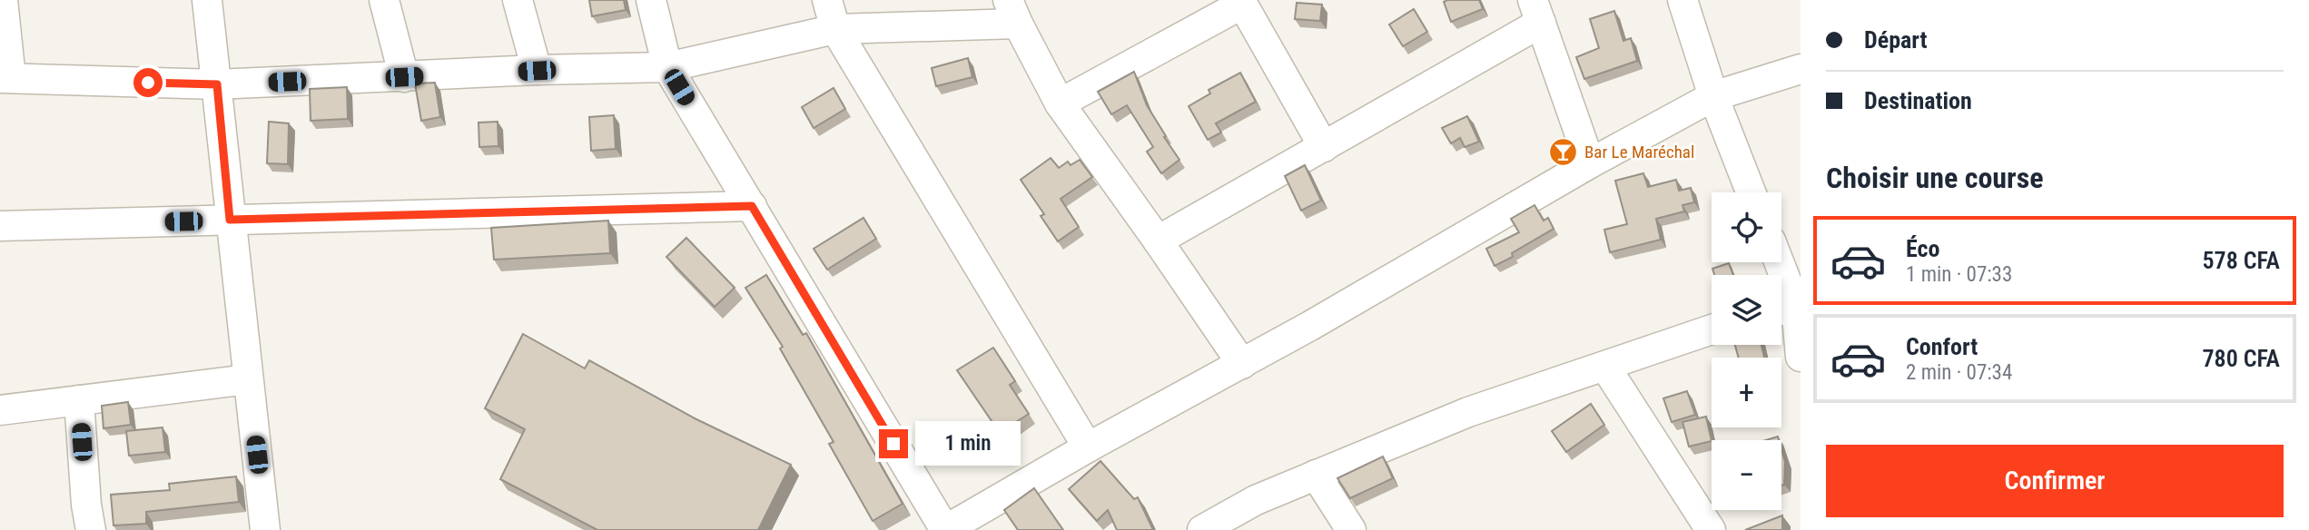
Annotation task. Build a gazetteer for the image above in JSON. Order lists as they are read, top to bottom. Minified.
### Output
{"places":{"bar":["Bar Le Maréchal"]},"page":{"banner":["Départ","Destination"],"heading":"Choisir une course","map_buttons":["+","−"],"list":[{"name":"Éco","note":"1 min · 07:33","value":"578 CFA"},{"name":"Confort","note":"2 min · 07:34","value":"780 CFA"}],"bubble":"1 min","buttons":"Confirmer"}}
